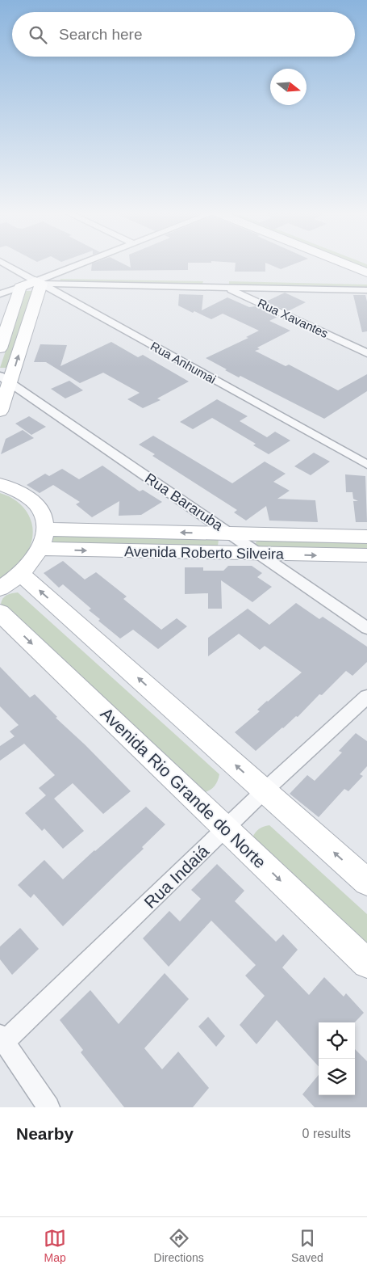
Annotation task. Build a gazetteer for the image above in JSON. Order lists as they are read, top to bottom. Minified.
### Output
{"streets":{"street":["Rua Xavantes","Rua Anhumai","Rua Bararuba","Avenida Roberto Silveira","Avenida Rio Grande do Norte","Rua Indaiá"]},"crossings":[["Rua Bararuba","Avenida Roberto Silveira"],["Avenida Rio Grande do Norte","Rua Indaiá"]],"north":"right","page":{"search":"Search here","heading":["Nearby","0 results"],"nav":["Map","Directions","Saved"]}}
